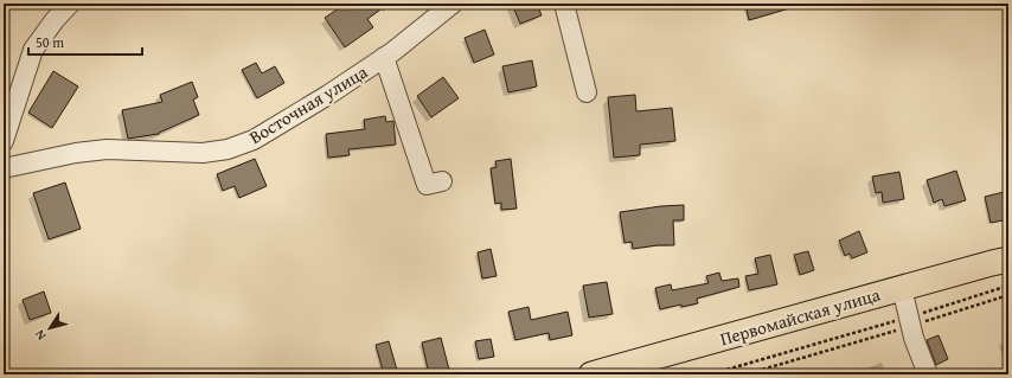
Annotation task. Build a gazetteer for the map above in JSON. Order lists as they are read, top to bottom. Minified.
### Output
{"streets":{"main road":["Первомайская улица"],"street":["Восточная улица"]},"scale_bar":"50 m","north":"bottom left"}
